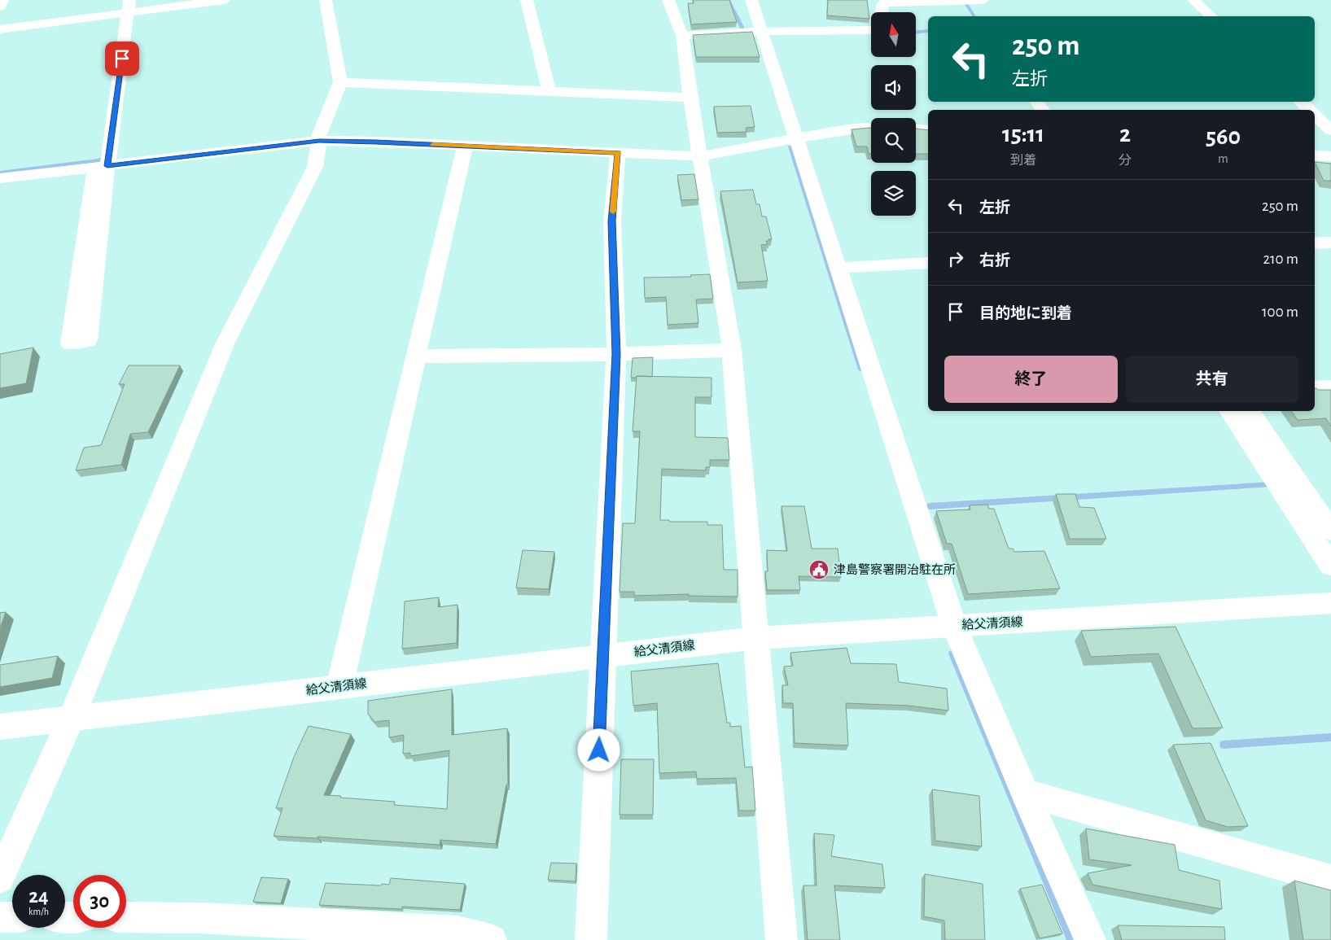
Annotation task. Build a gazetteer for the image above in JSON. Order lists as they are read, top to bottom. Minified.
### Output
{"streets":{"street":["給父清須線"]},"places":{"public building":["津島警察署開治駐在所"]},"north":"top","page":{"turn":["250 m","左折"],"eta":["15:11","到着","2","分","560","m"],"list":[{"name":"左折","value":"250 m"},{"name":"右折","value":"210 m"},{"name":"目的地に到着","value":"100 m"}],"buttons":["終了","共有"],"speed":"24 km/h","limit":"30"}}
